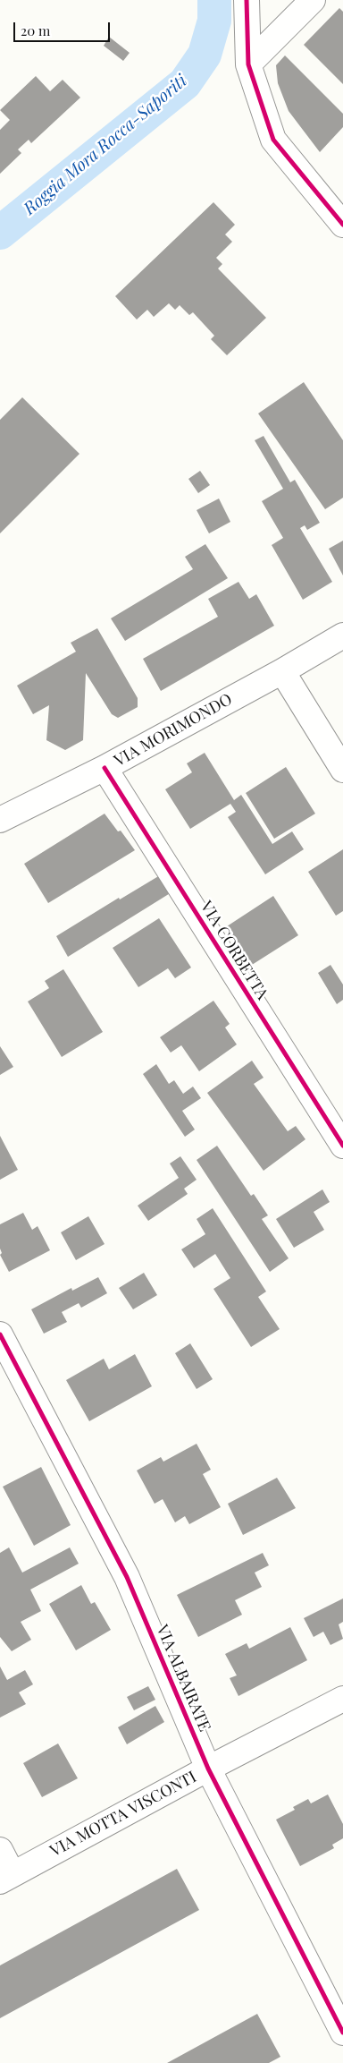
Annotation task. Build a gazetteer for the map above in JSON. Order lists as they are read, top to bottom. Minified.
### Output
{"streets":{"street":["VIA MORIMONDO","VIA CORBETTA","VIA ALBAIRATE","VIA MOTTA VISCONTI"]},"crossings":[["VIA MORIMONDO","VIA CORBETTA"],["VIA ALBAIRATE","VIA MOTTA VISCONTI"]],"water":["Roggia Mora Rocca-Saporiti"],"scale_bar":"20 m"}
